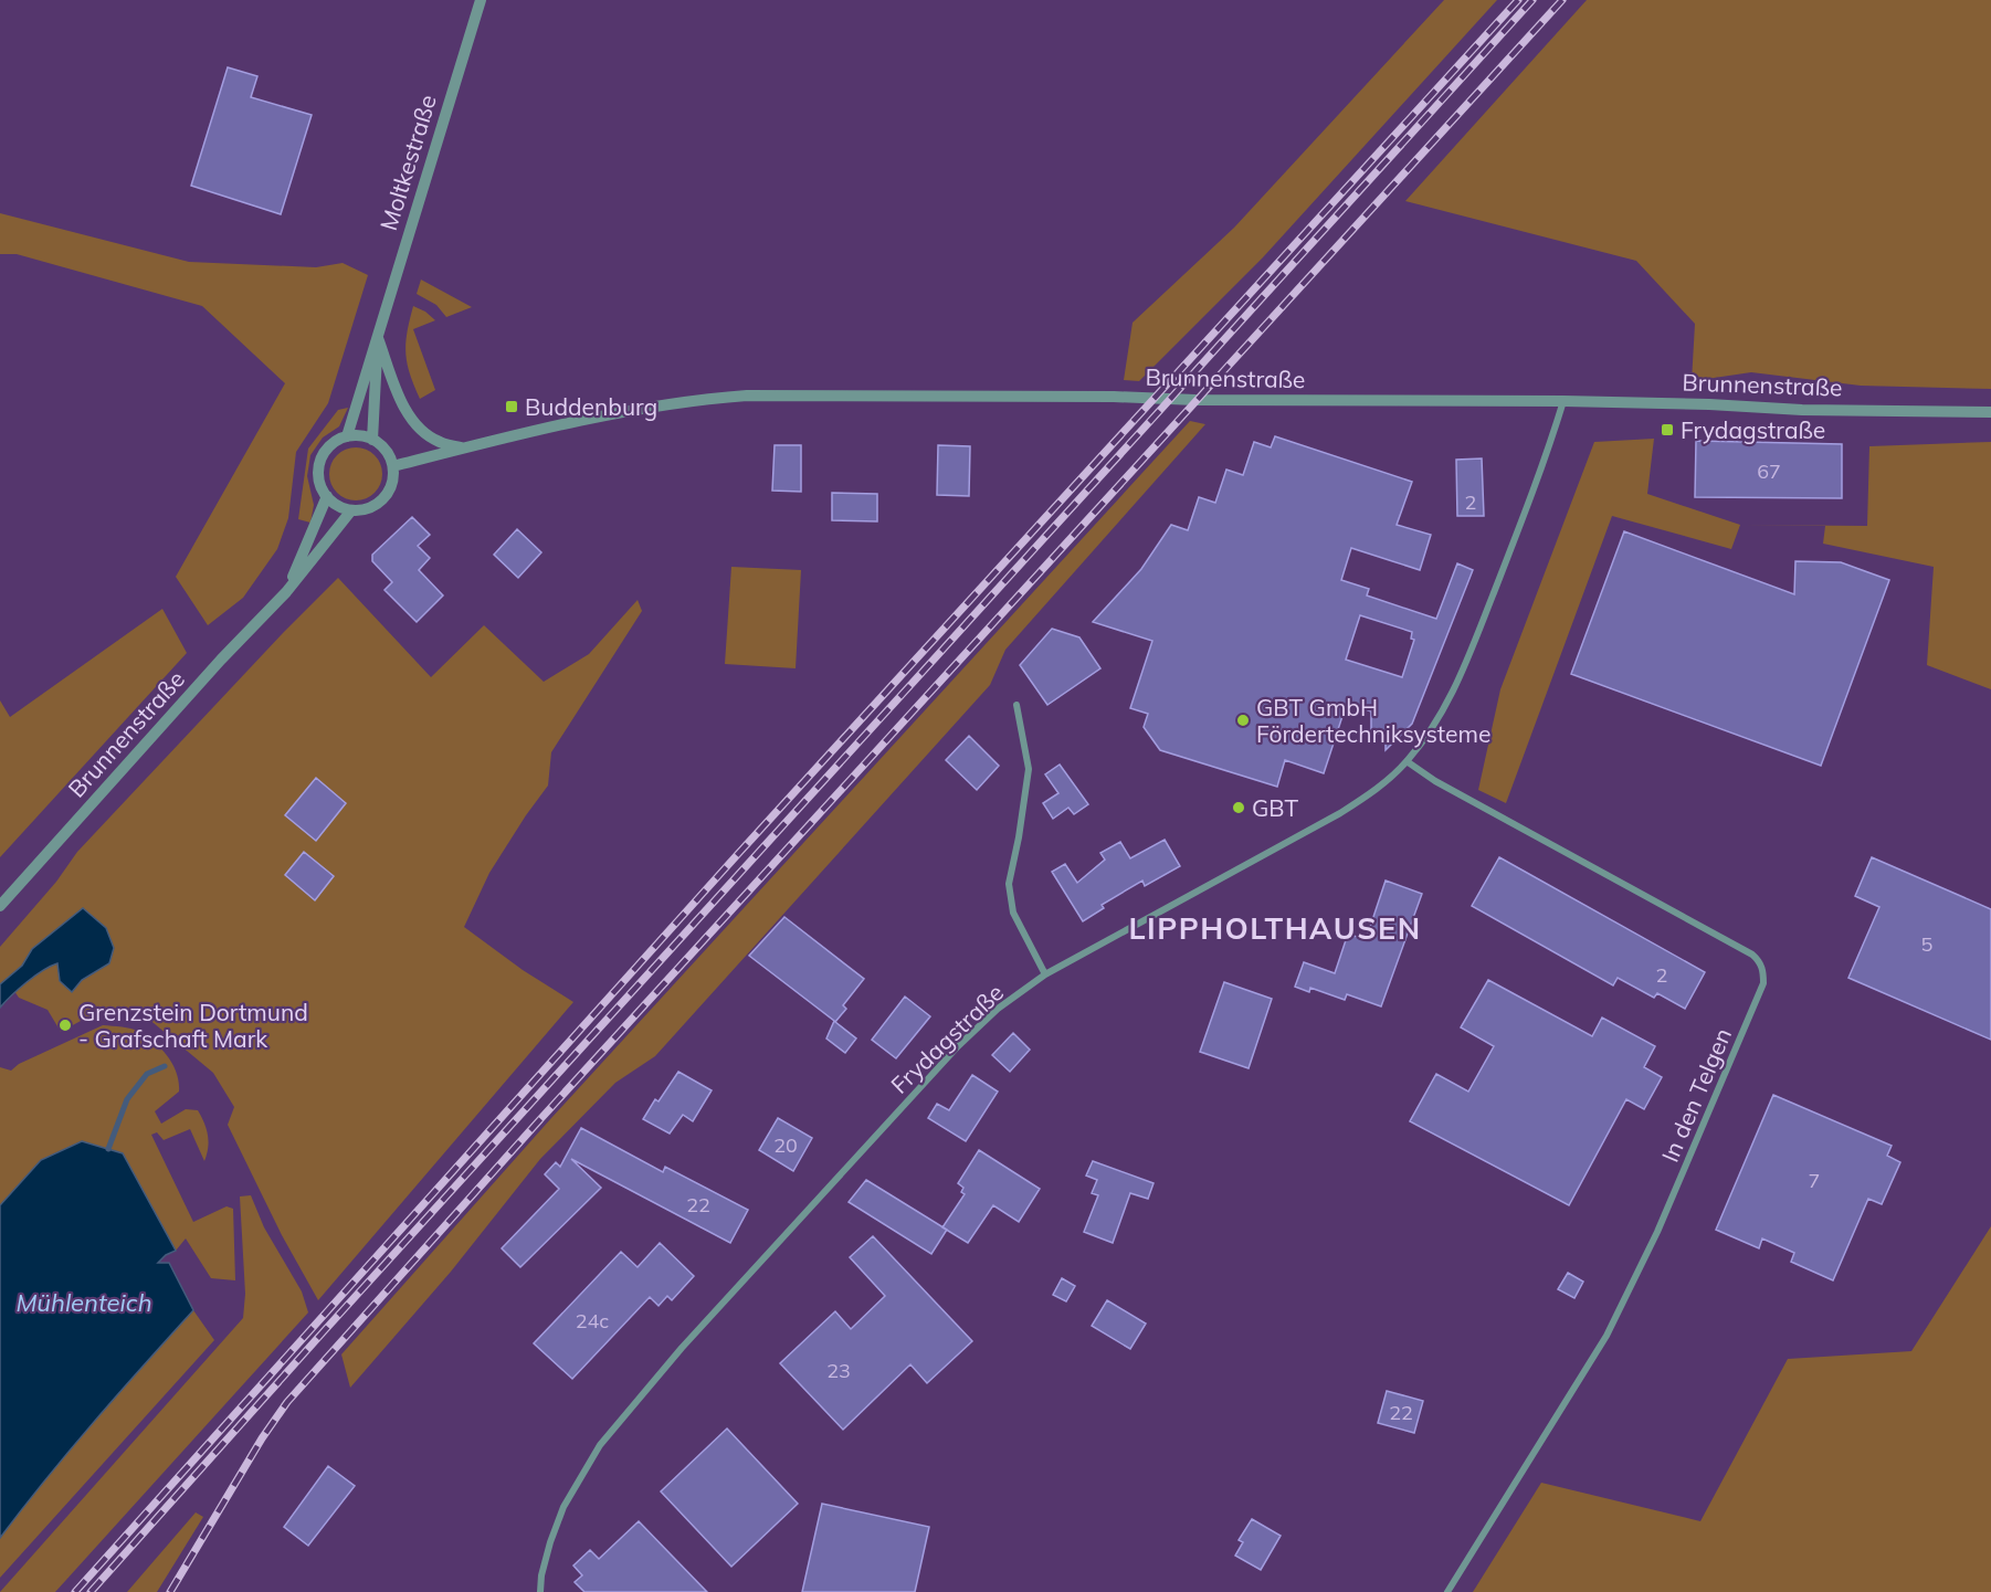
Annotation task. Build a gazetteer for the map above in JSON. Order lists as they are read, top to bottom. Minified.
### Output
{"streets":{"street":["Moltkestraße","Brunnenstraße","Frydagstraße","In den Telgen"]},"crossings":[["Moltkestraße","Brunnenstraße"],["Brunnenstraße","Frydagstraße"],["Frydagstraße","In den Telgen"]],"districts":["LIPPHOLTHAUSEN"],"water":["Mühlenteich"],"places":{"transit":["Buddenburg","Frydagstraße"],"other":["GBT GmbH Fördertechniksysteme","GBT","Grenzstein Dortmund - Grafschaft Mark"]},"house_numbers":["67","2","5","2","20","7","22","24c","23","22"]}
